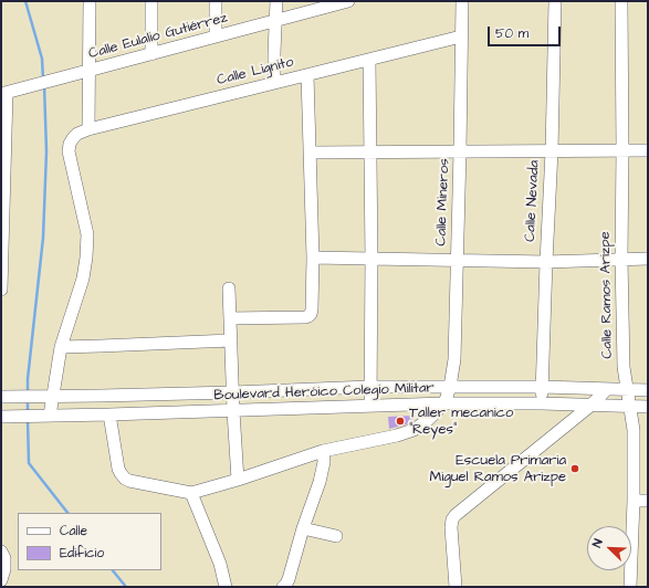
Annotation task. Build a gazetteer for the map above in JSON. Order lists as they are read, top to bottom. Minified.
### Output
{"streets":{"street":["Calle Eulalio Gutiérrez","Calle Lignito","Calle Nevada","Calle Mineros","Calle Ramos Arizpe","Boulevard Heróico Colegio Militar"]},"crossings":[["Calle Lignito","Calle Mineros"],["Calle Nevada","Boulevard Heróico Colegio Militar"],["Calle Mineros","Boulevard Heróico Colegio Militar"],["Calle Ramos Arizpe","Boulevard Heróico Colegio Militar"]],"places":["Taller mecanico \"Reyes\"","Escuela Primaria Miguel Ramos Arizpe"],"legend":["Calle","Edificio"],"scale_bar":"50 m","north":"top left"}
